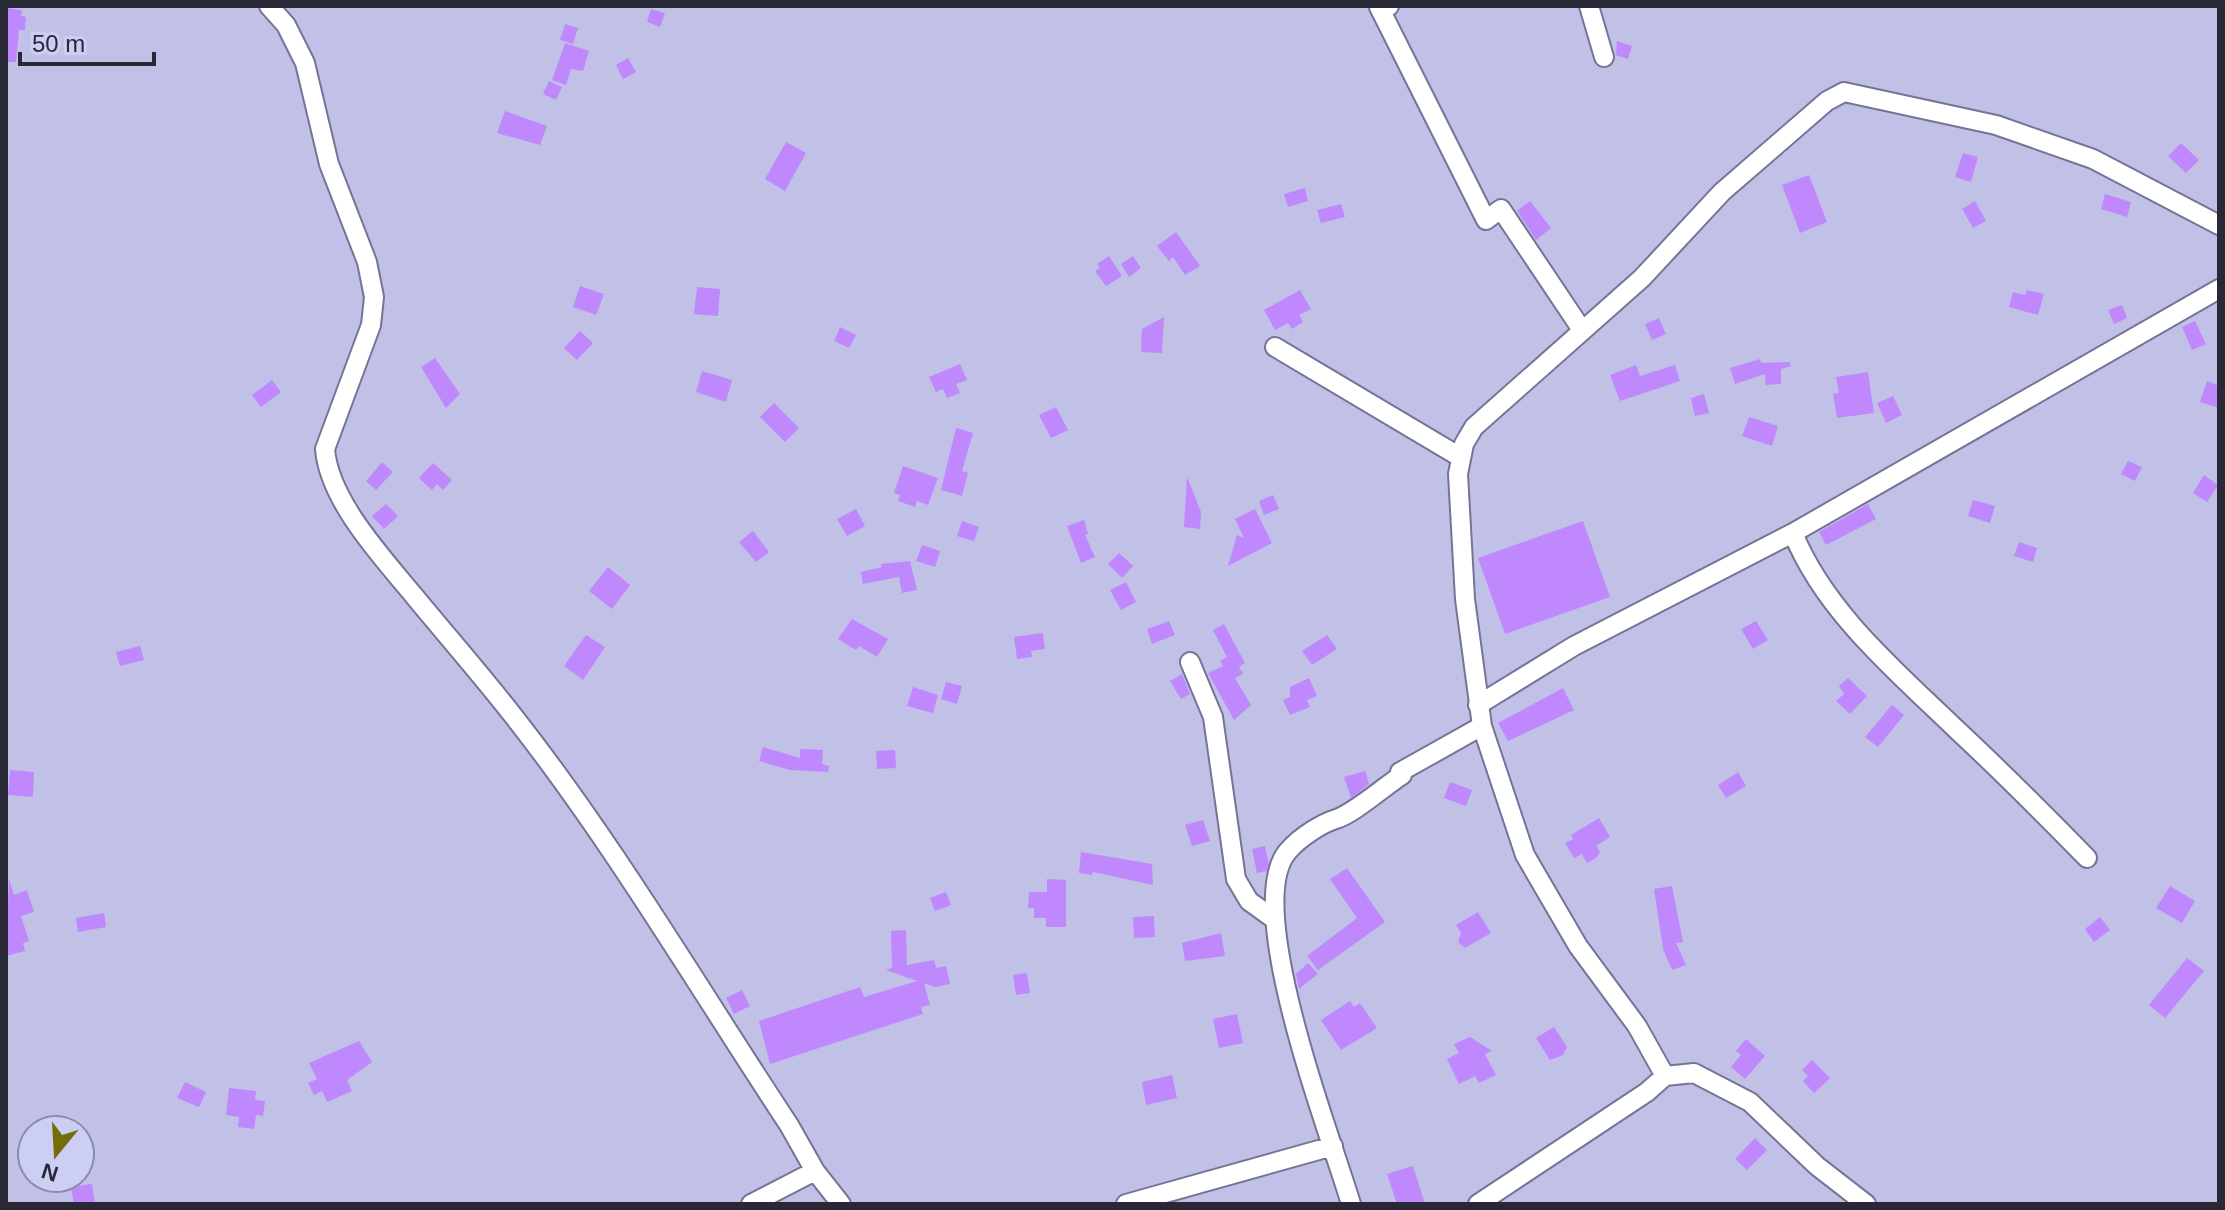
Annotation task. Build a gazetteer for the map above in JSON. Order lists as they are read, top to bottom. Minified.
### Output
{"scale_bar":"50 m","north":"bottom"}
